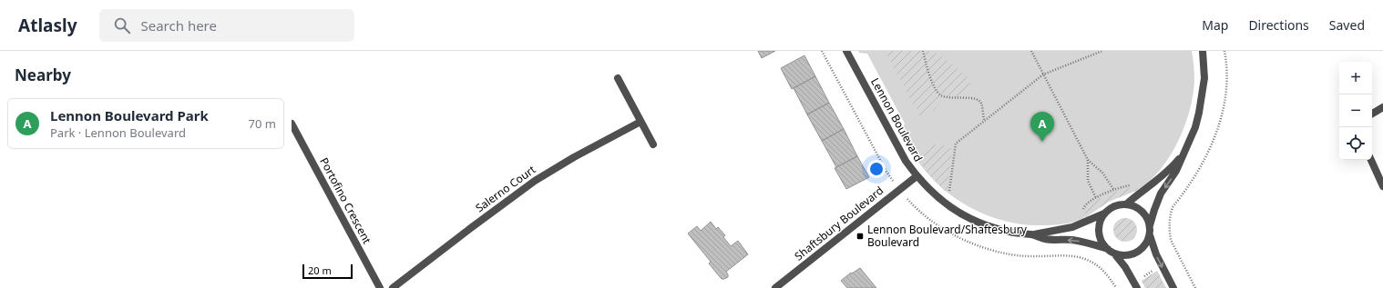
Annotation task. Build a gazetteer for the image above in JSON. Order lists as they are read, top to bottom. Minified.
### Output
{"streets":{"street":["Lennon Boulevard","Salerno Court","Portofino Crescent","Shaftsbury Boulevard"]},"crossings":[["Lennon Boulevard","Shaftsbury Boulevard"]],"places":{"transit":["Lennon Boulevard/Shaftesbury Boulevard"]},"scale_bar":"20 m","page":{"header":"Atlasly","search":"Search here","nav":["Map","Directions","Saved"],"heading":"Nearby","map_buttons":["+","−"],"list":[{"mark":"A","name":"Lennon Boulevard Park","note":"Park · Lennon Boulevard","value":"70 m"}],"pins":"A","scale":"20 m"}}
